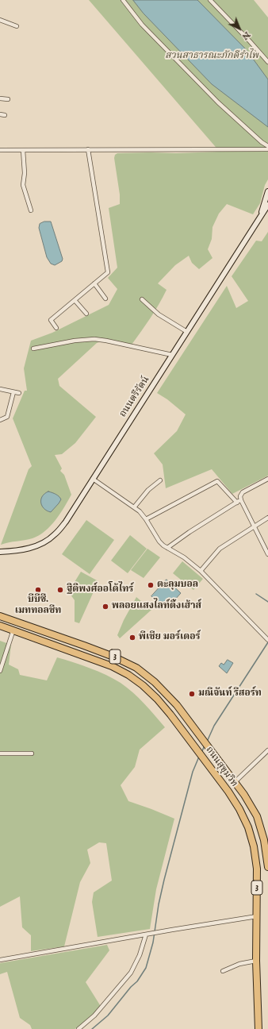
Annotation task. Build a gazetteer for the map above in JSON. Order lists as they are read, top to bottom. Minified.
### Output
{"streets":{"highway":["3","ถนนสุขุมวิท"],"main road":["ถนนตรีรัตน์"]},"parks":["สวนสาธารณะภักดีรำไพ"],"places":["ตะลุมบอล","บีบีซี. เมททอลชีท","ฐิติพงศ์ออโต้ไทร์","พลอยแสงไลท์ติ้งเฮ้าส์","พีเชีย มอร์เตอร์","มณีจันท์ รีสอร์ท"],"north":"bottom right"}
